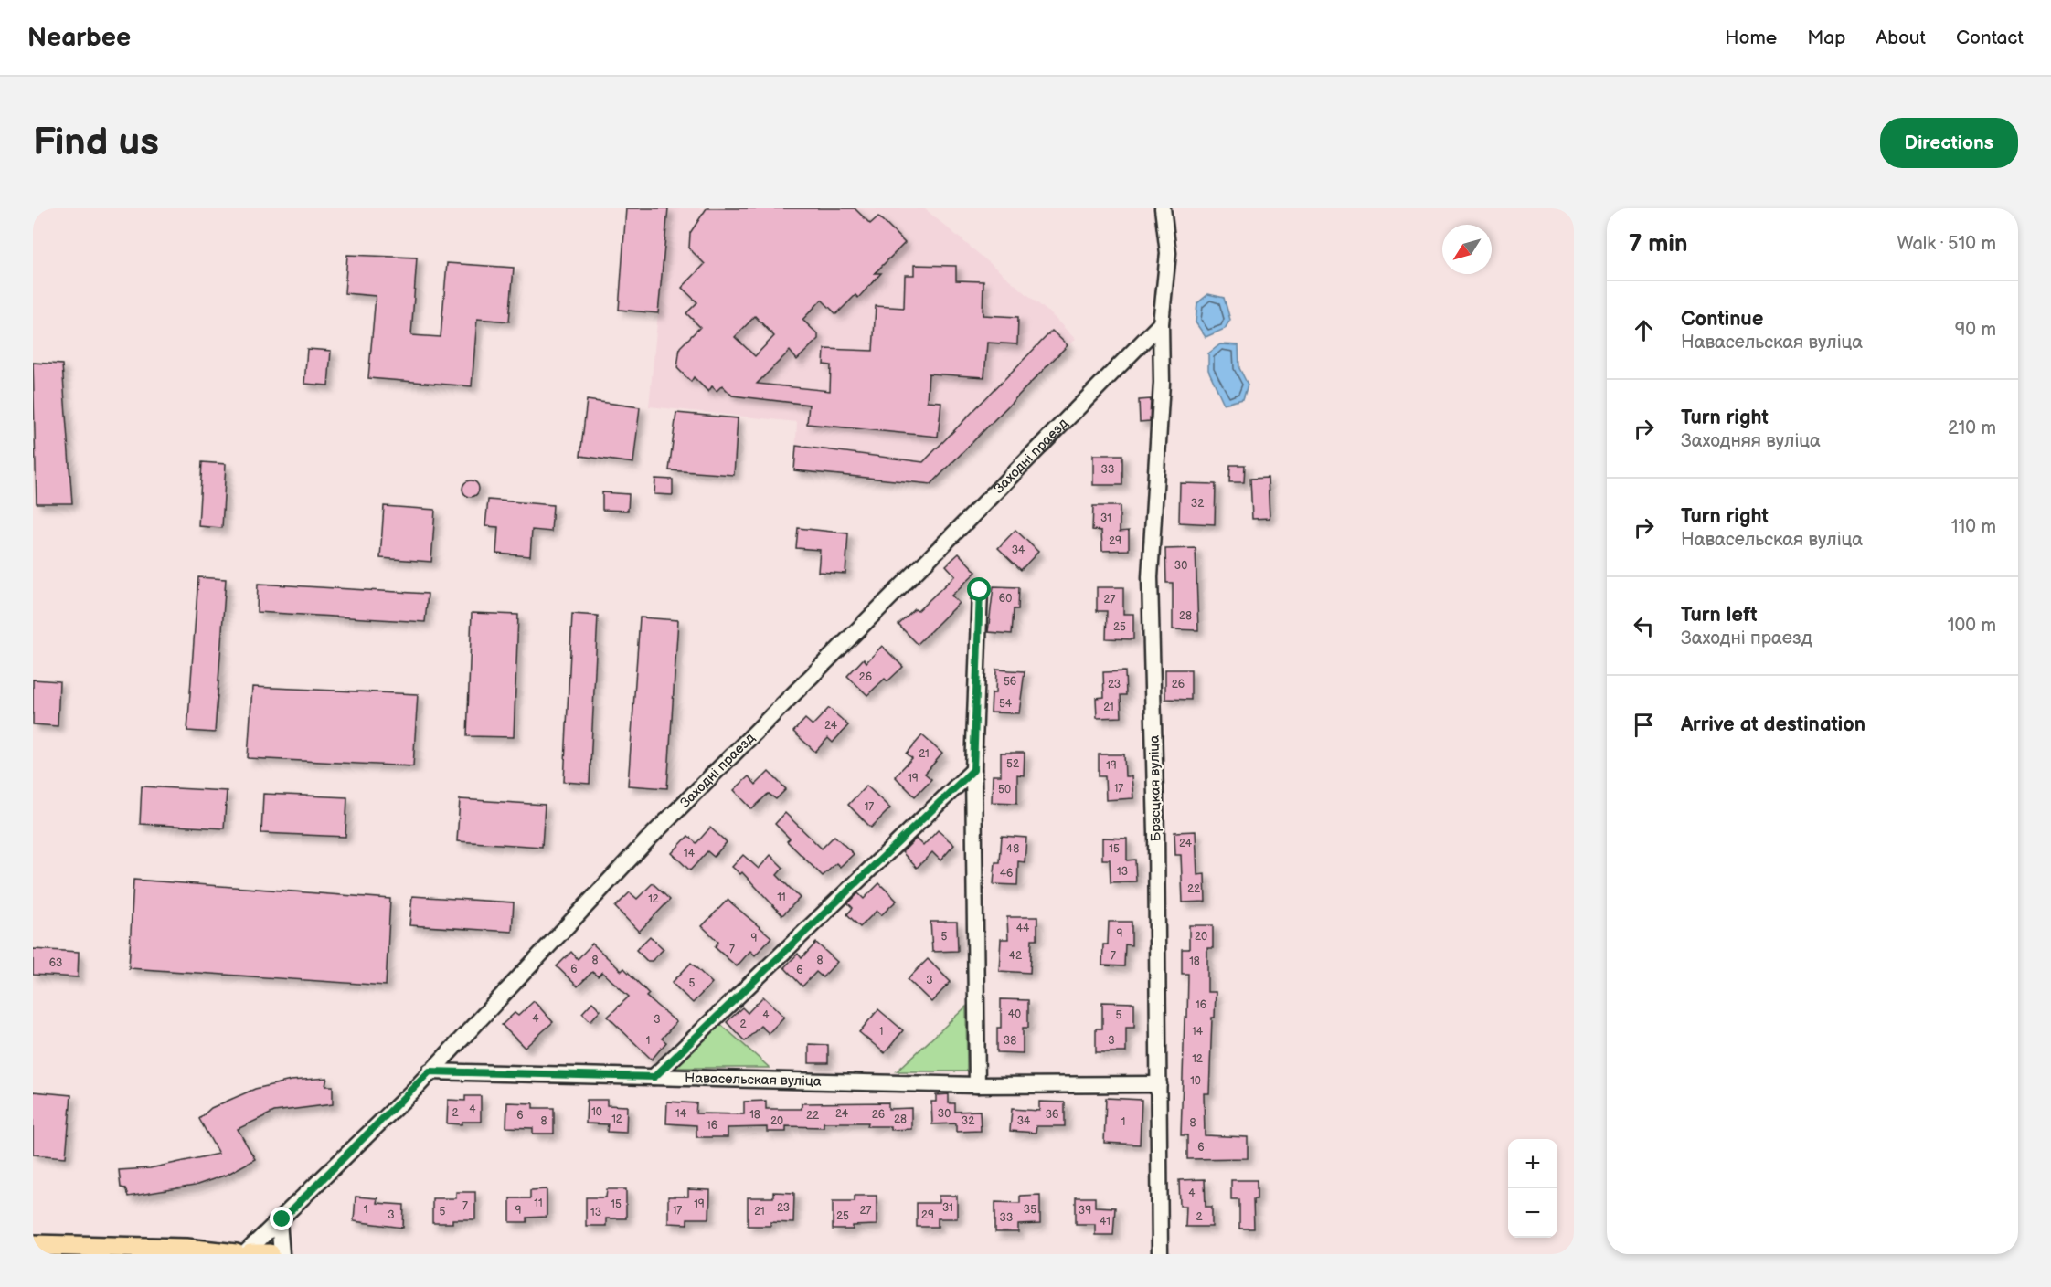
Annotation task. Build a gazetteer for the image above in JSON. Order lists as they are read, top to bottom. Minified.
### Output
{"streets":{"street":["Заходні праезд","Брэсцкая вуліца","Навасельская вуліца"]},"crossings":[["Заходні праезд","Брэсцкая вуліца"],["Заходні праезд","Навасельская вуліца"],["Брэсцкая вуліца","Навасельская вуліца"]],"house_numbers":["33","32","31","29","34","30","60","27","28","25","26","56","23","26","54","21","24","21","52","19","19","17","50","17","24","48","15","14","13","46","22","11","12","44","9","5","20","9","7","42","7","8","8","18","63","6","6","3","5","16","40","4","5","4","3","2","1","14","1","38","3","12","10","4","10","2","14","24","30","18","26","36","6","22","12","28","8","20","32","34","1","8","16","6","4","11","15","19","7","23","31","1","35","9","17","27","39","5","21","13","3","29","25","2","33","41"],"north":"bottom left","page":{"header":"Nearbee","nav":["Home","Map","About","Contact"],"buttons":"Directions","title":"Find us","heading":["7 min","Walk · 510 m"],"list":[["Continue","Навасельская вуліца","90 m"],["Turn right","Заходняя вуліца","210 m"],["Turn right","Навасельская вуліца","110 m"],["Turn left","Заходні праезд","100 m"],"Arrive at destination"],"map_buttons":["+","−"]}}
